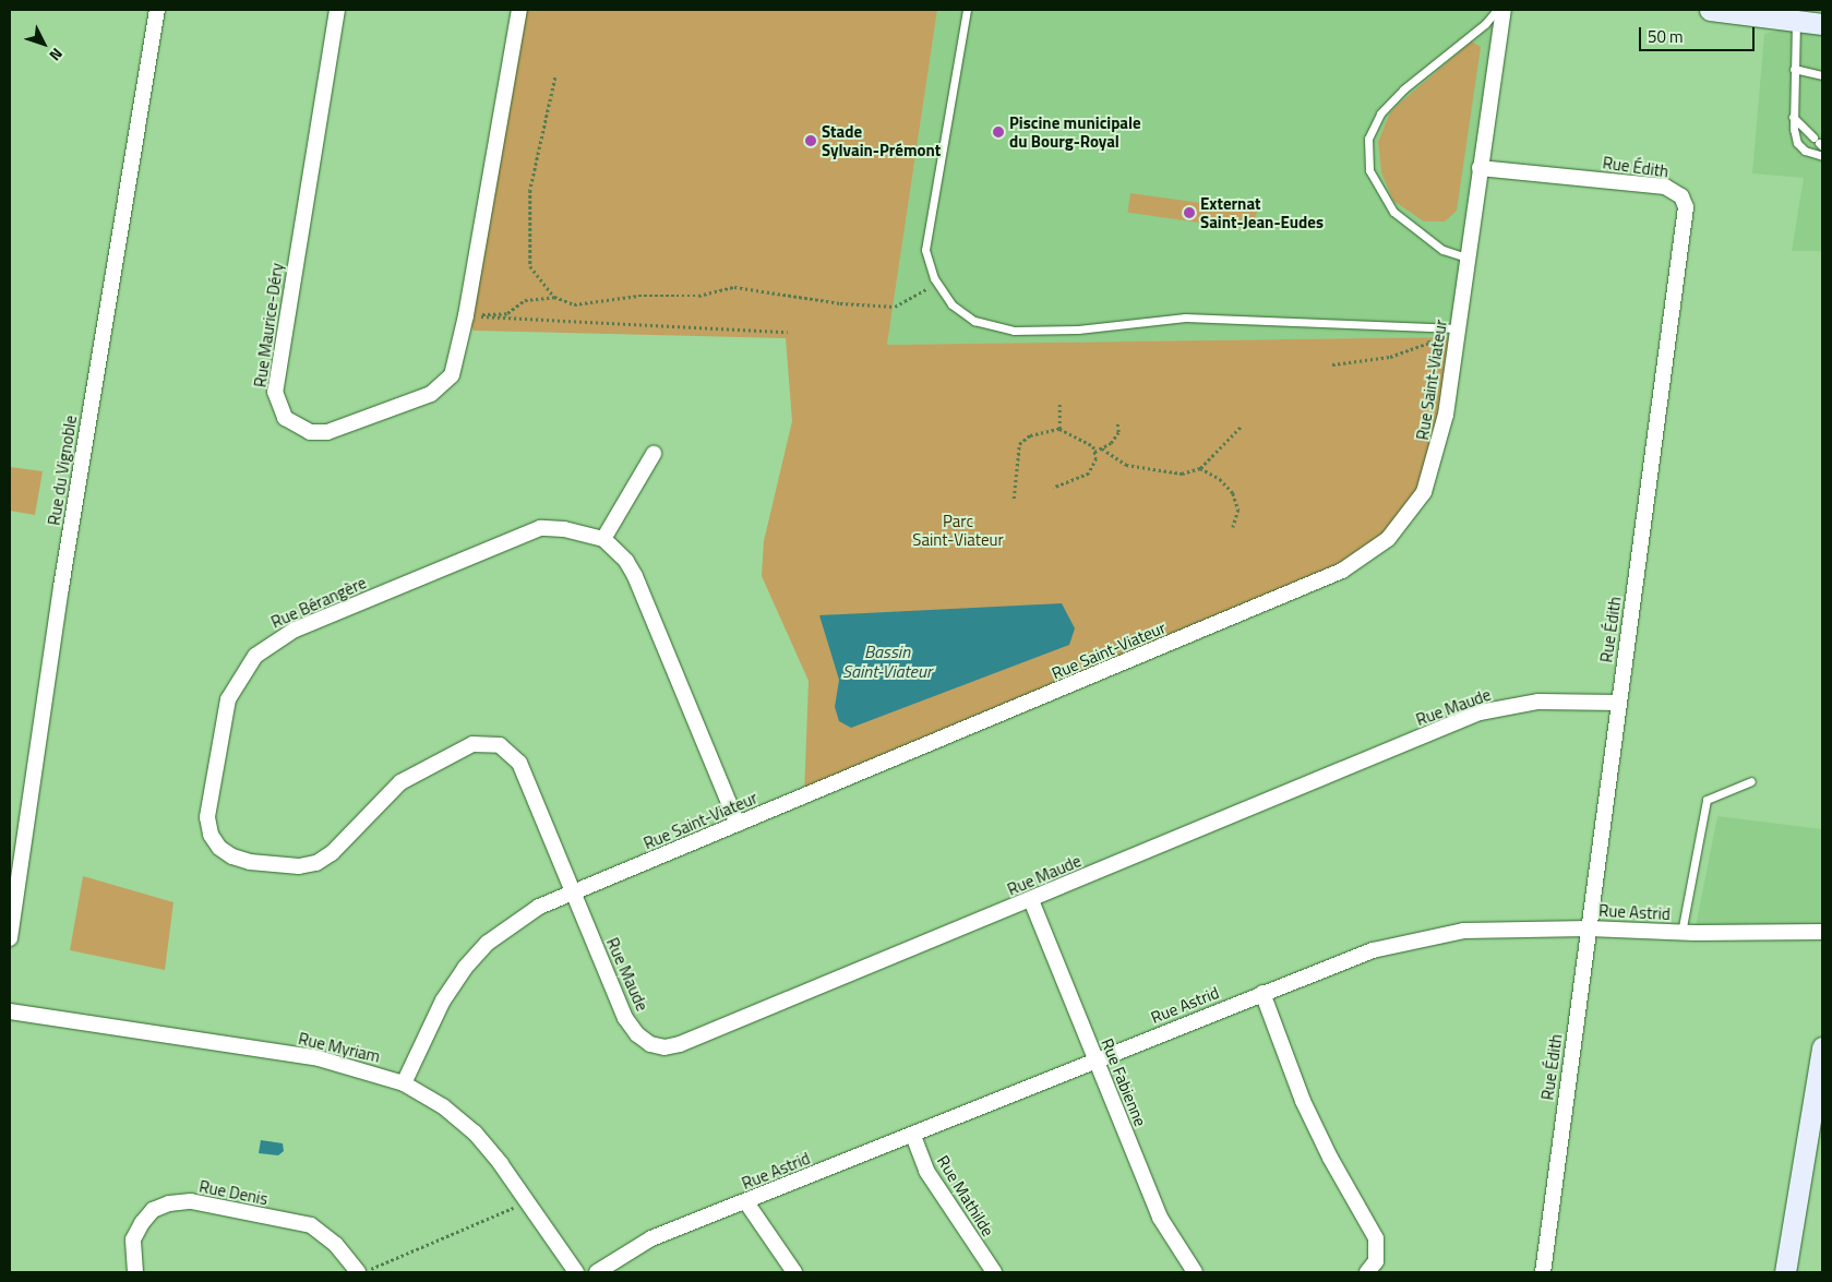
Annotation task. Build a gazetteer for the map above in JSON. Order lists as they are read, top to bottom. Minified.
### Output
{"streets":{"street":["Rue Édith","Rue Maurice-Déry","Rue Saint-Viateur","Rue du Vignoble","Rue Bérangère","Rue Maude","Rue Astrid","Rue Myriam","Rue Fabienne","Rue Denis","Rue Mathilde"]},"crossings":[["Rue Édith","Rue Saint-Viateur"],["Rue Édith","Rue Maude"],["Rue Édith","Rue Astrid"],["Rue Saint-Viateur","Rue Bérangère"],["Rue Saint-Viateur","Rue Maude"],["Rue Saint-Viateur","Rue Myriam"],["Rue Bérangère","Rue Maude"],["Rue Maude","Rue Fabienne"],["Rue Astrid","Rue Fabienne"],["Rue Astrid","Rue Mathilde"]],"water":["Bassin Saint-Viateur"],"parks":["Parc Saint-Viateur"],"places":["Piscine municipale du Bourg-Royal","Stade Sylvain-Prémont","Externat Saint-Jean-Eudes"],"scale_bar":"50 m","north":"bottom right"}
